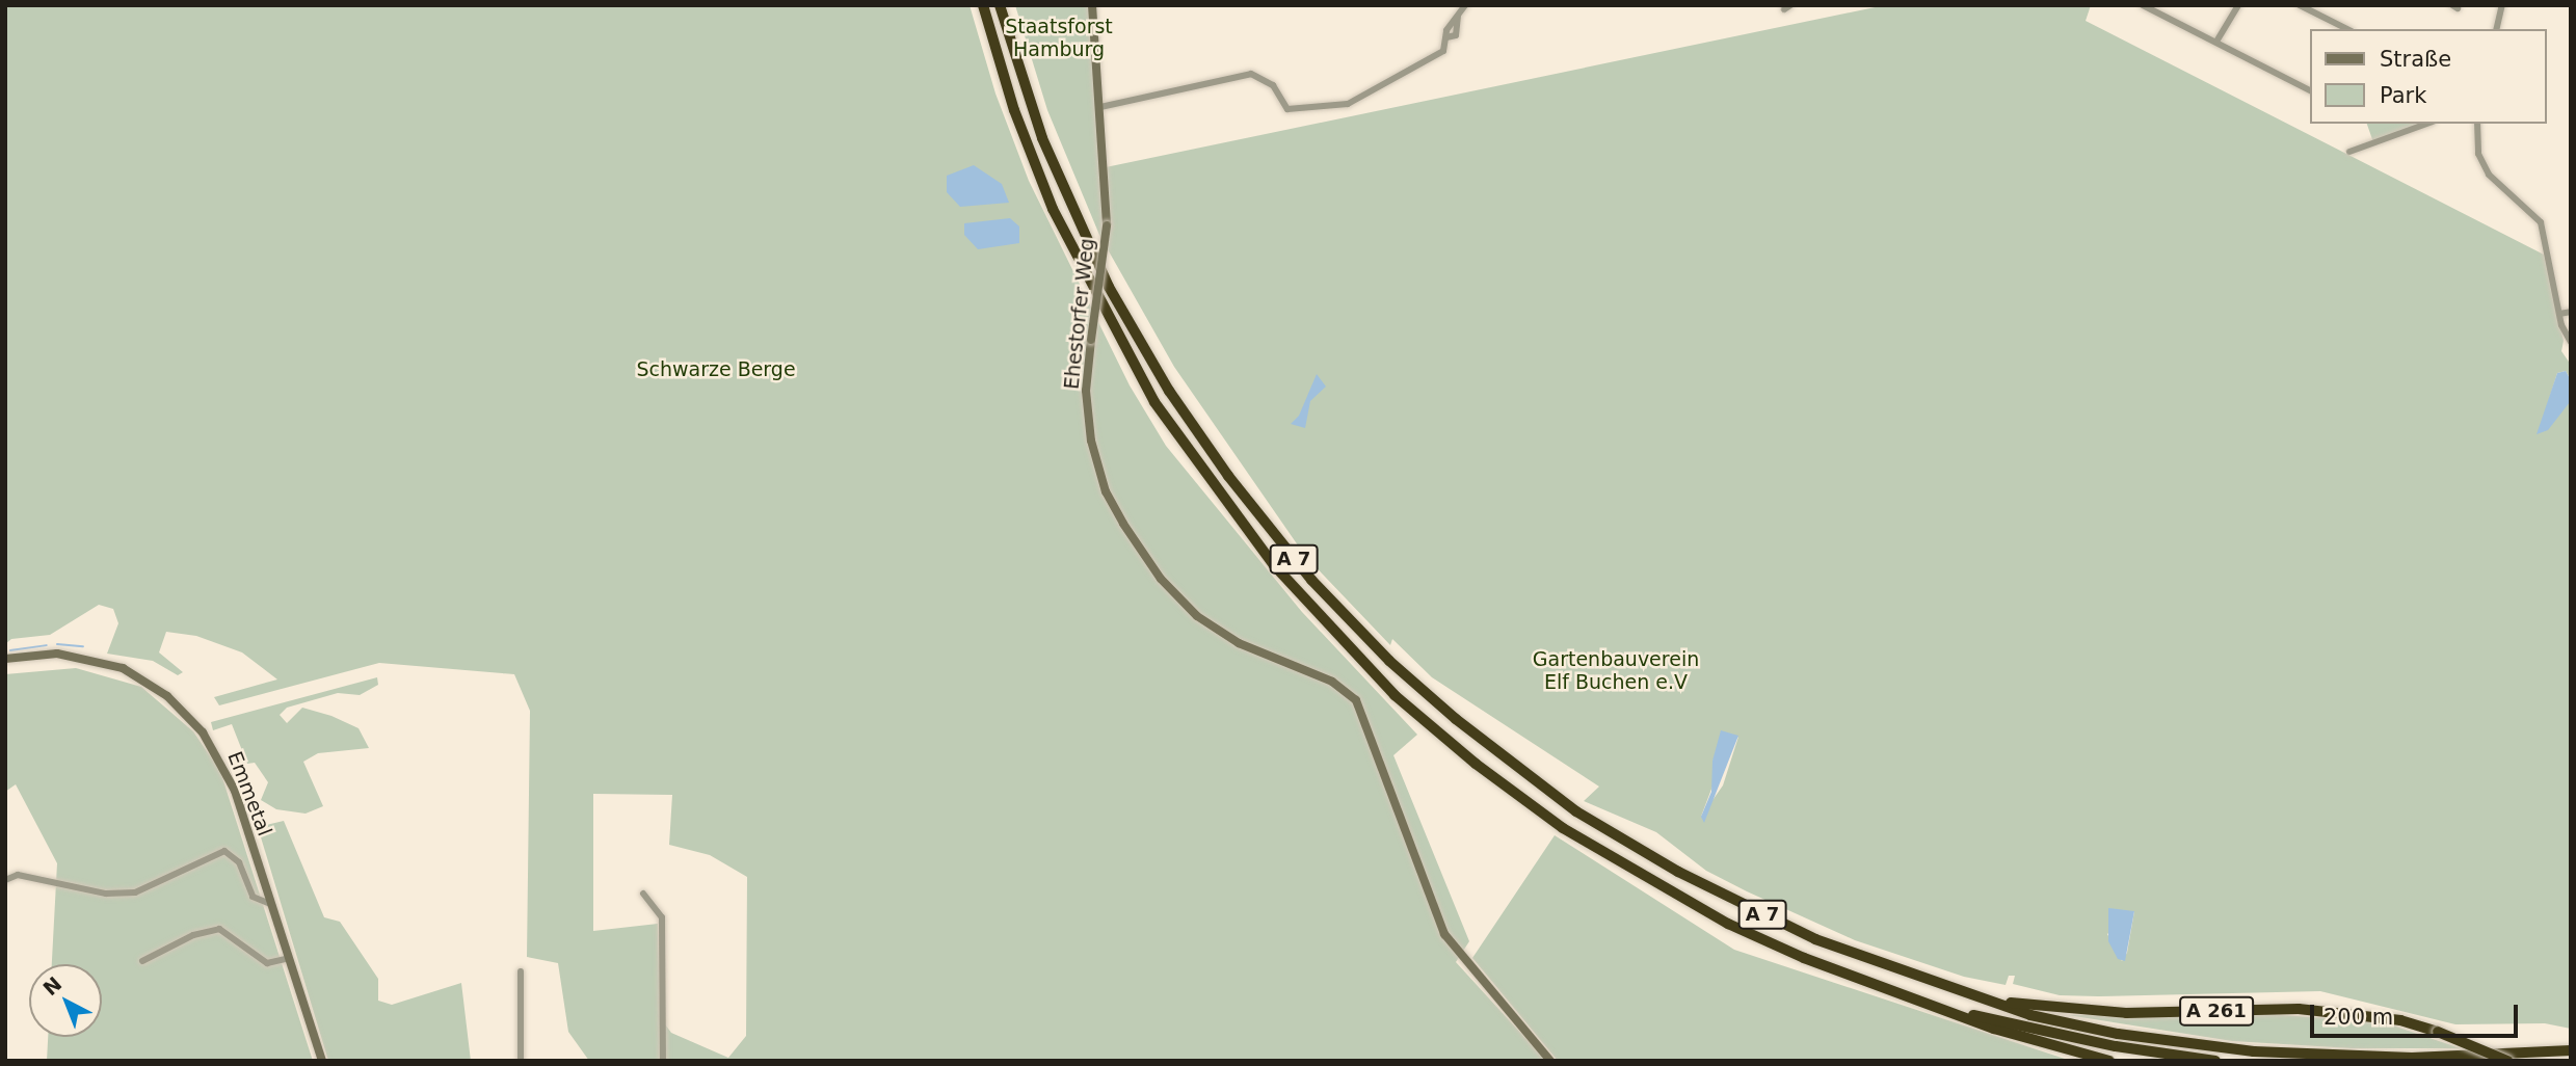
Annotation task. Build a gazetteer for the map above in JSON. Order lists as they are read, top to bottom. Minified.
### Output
{"streets":{"highway":["A 7","A 261"],"main road":["Ehestorfer Weg","Emmetal"]},"crossings":[["A 7","A 261"]],"parks":["Staatsforst Hamburg","Schwarze Berge","Gartenbauverein Elf Buchen e.V"],"legend":["Straße","Park"],"scale_bar":"200 m","north":"top left"}
